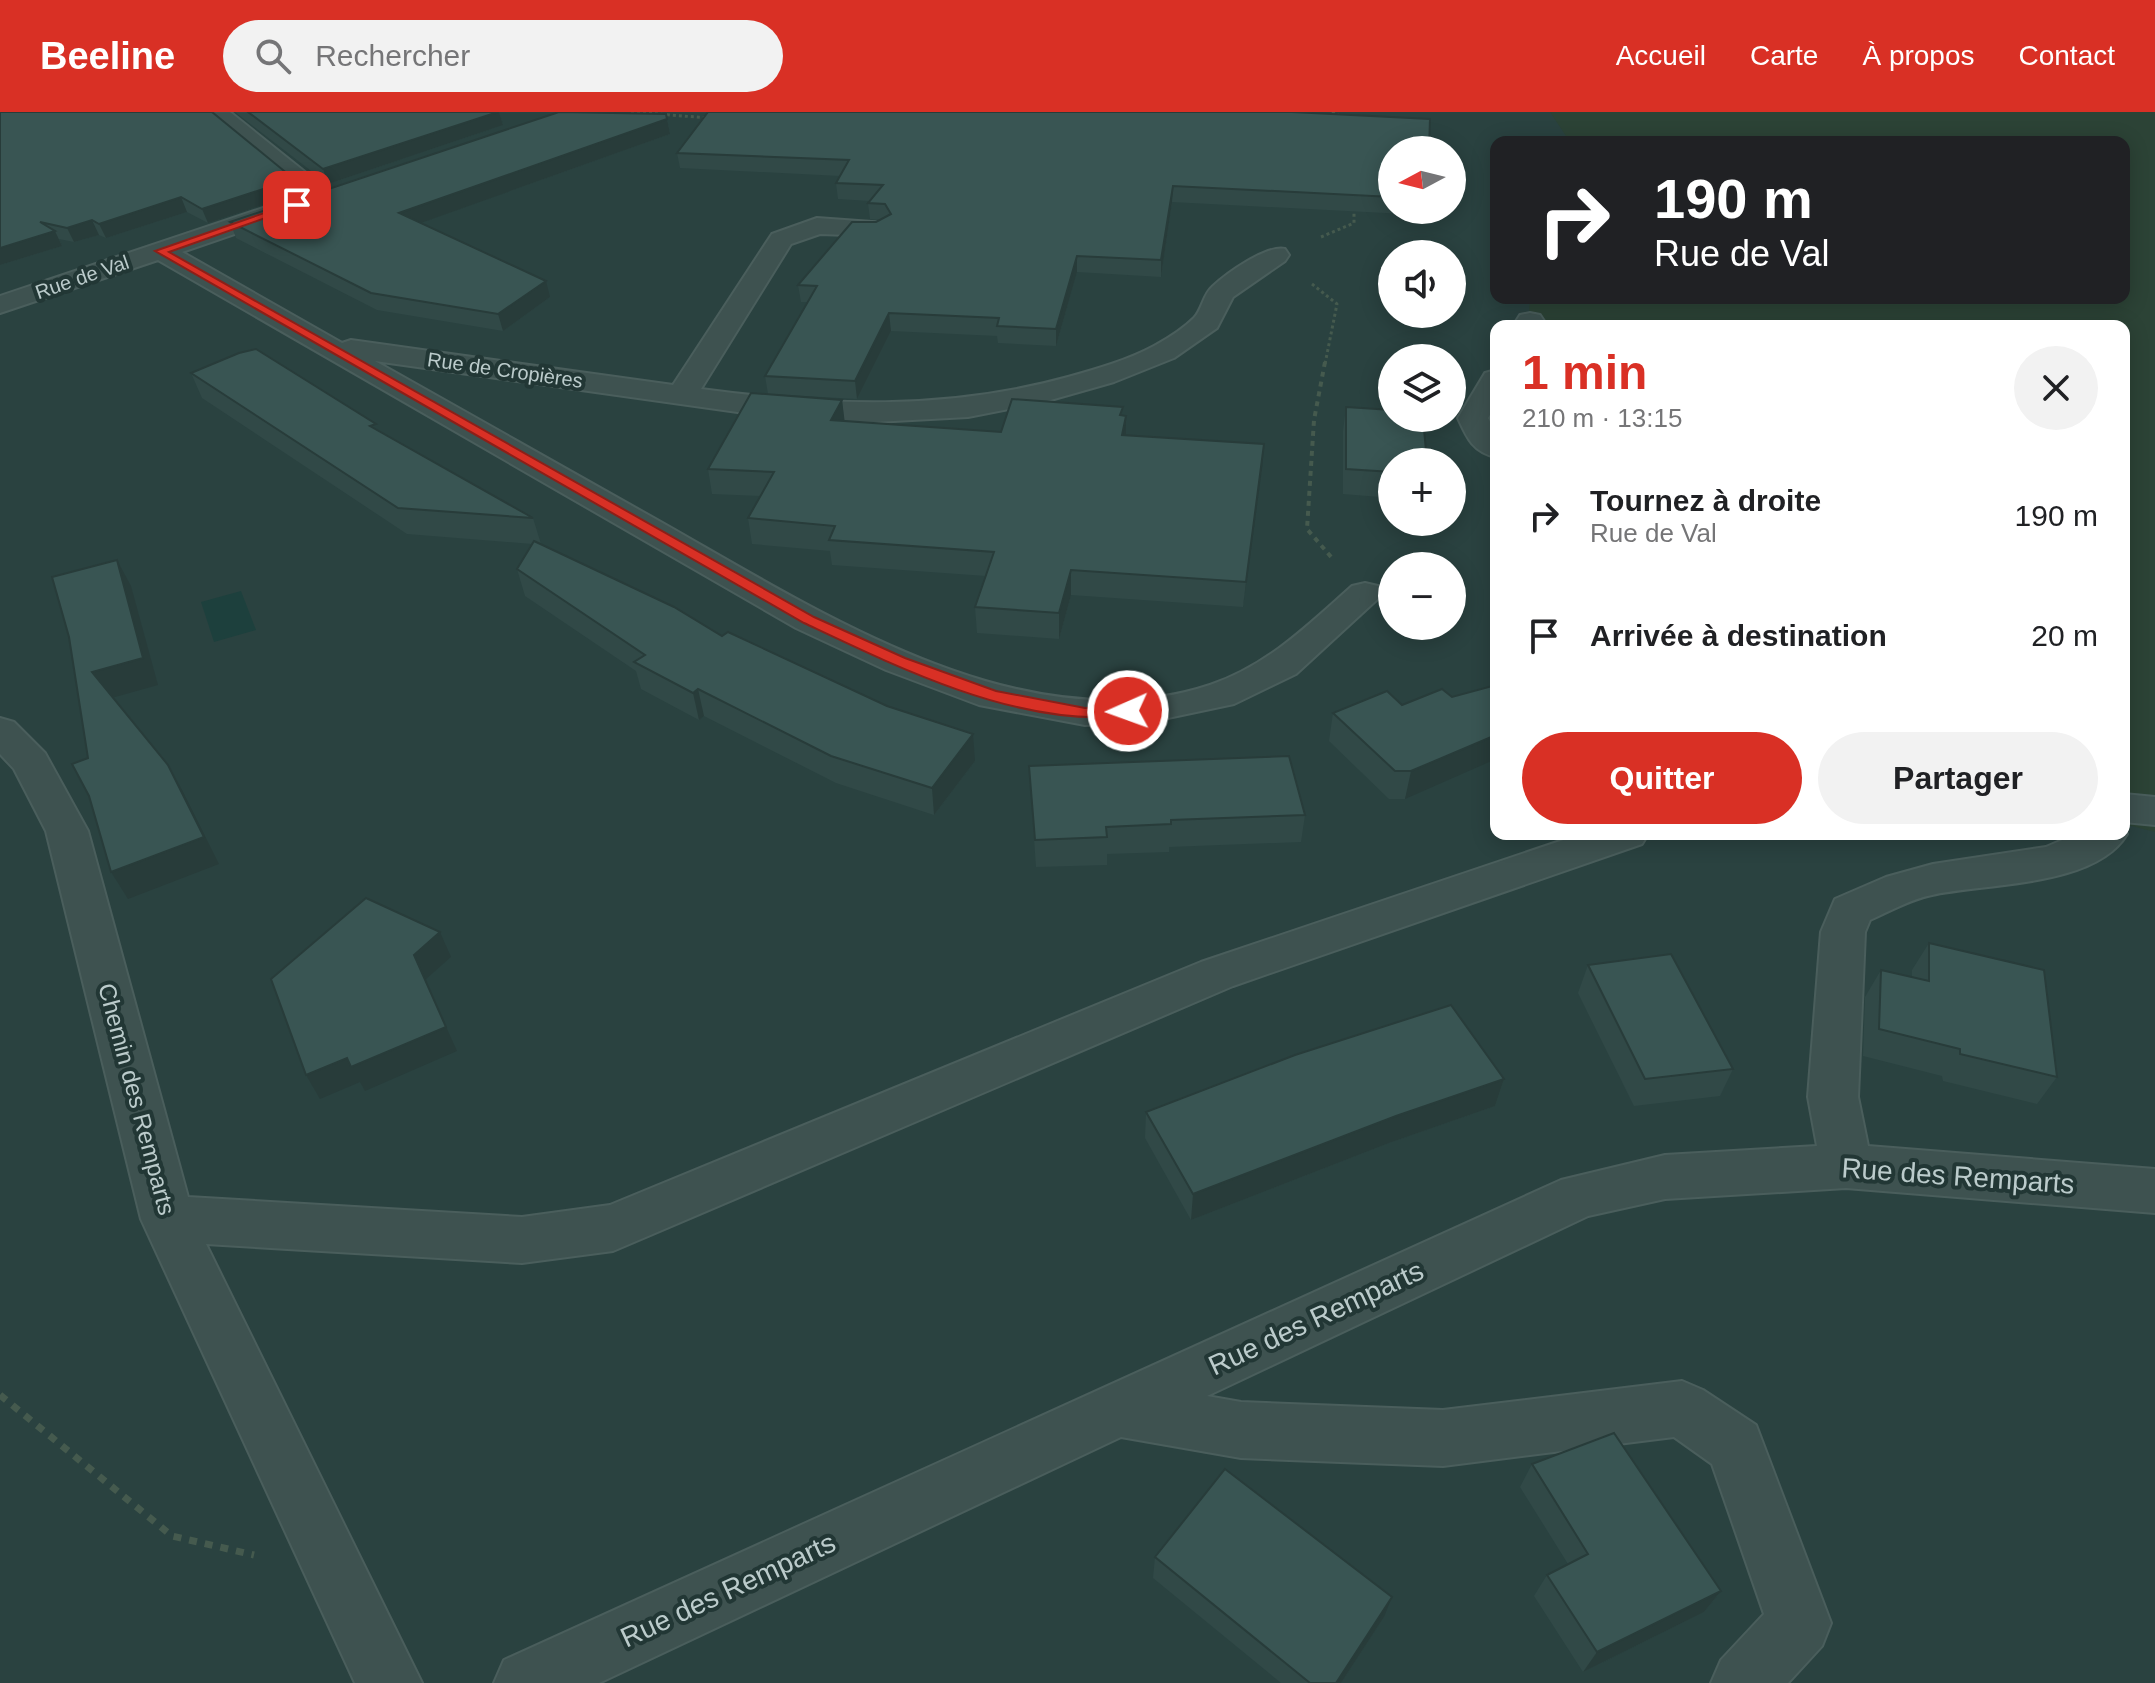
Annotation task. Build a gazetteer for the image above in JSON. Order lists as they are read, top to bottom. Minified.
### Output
{"streets":{"street":["Rue de Val","Rue de Cropières","Chemin des Remparts","Rue des Remparts"]},"north":"left","page":{"header":"Beeline","search":"Rechercher","nav":["Accueil","Carte","À propos","Contact"],"map_buttons":["+","−"],"turn":["190 m","Rue de Val"],"heading":["1 min","210 m · 13:15"],"list":[{"name":"Tournez à droite","note":"Rue de Val","value":"190 m"},{"name":"Arrivée à destination","value":"20 m"}],"buttons":["Quitter","Partager"]}}
